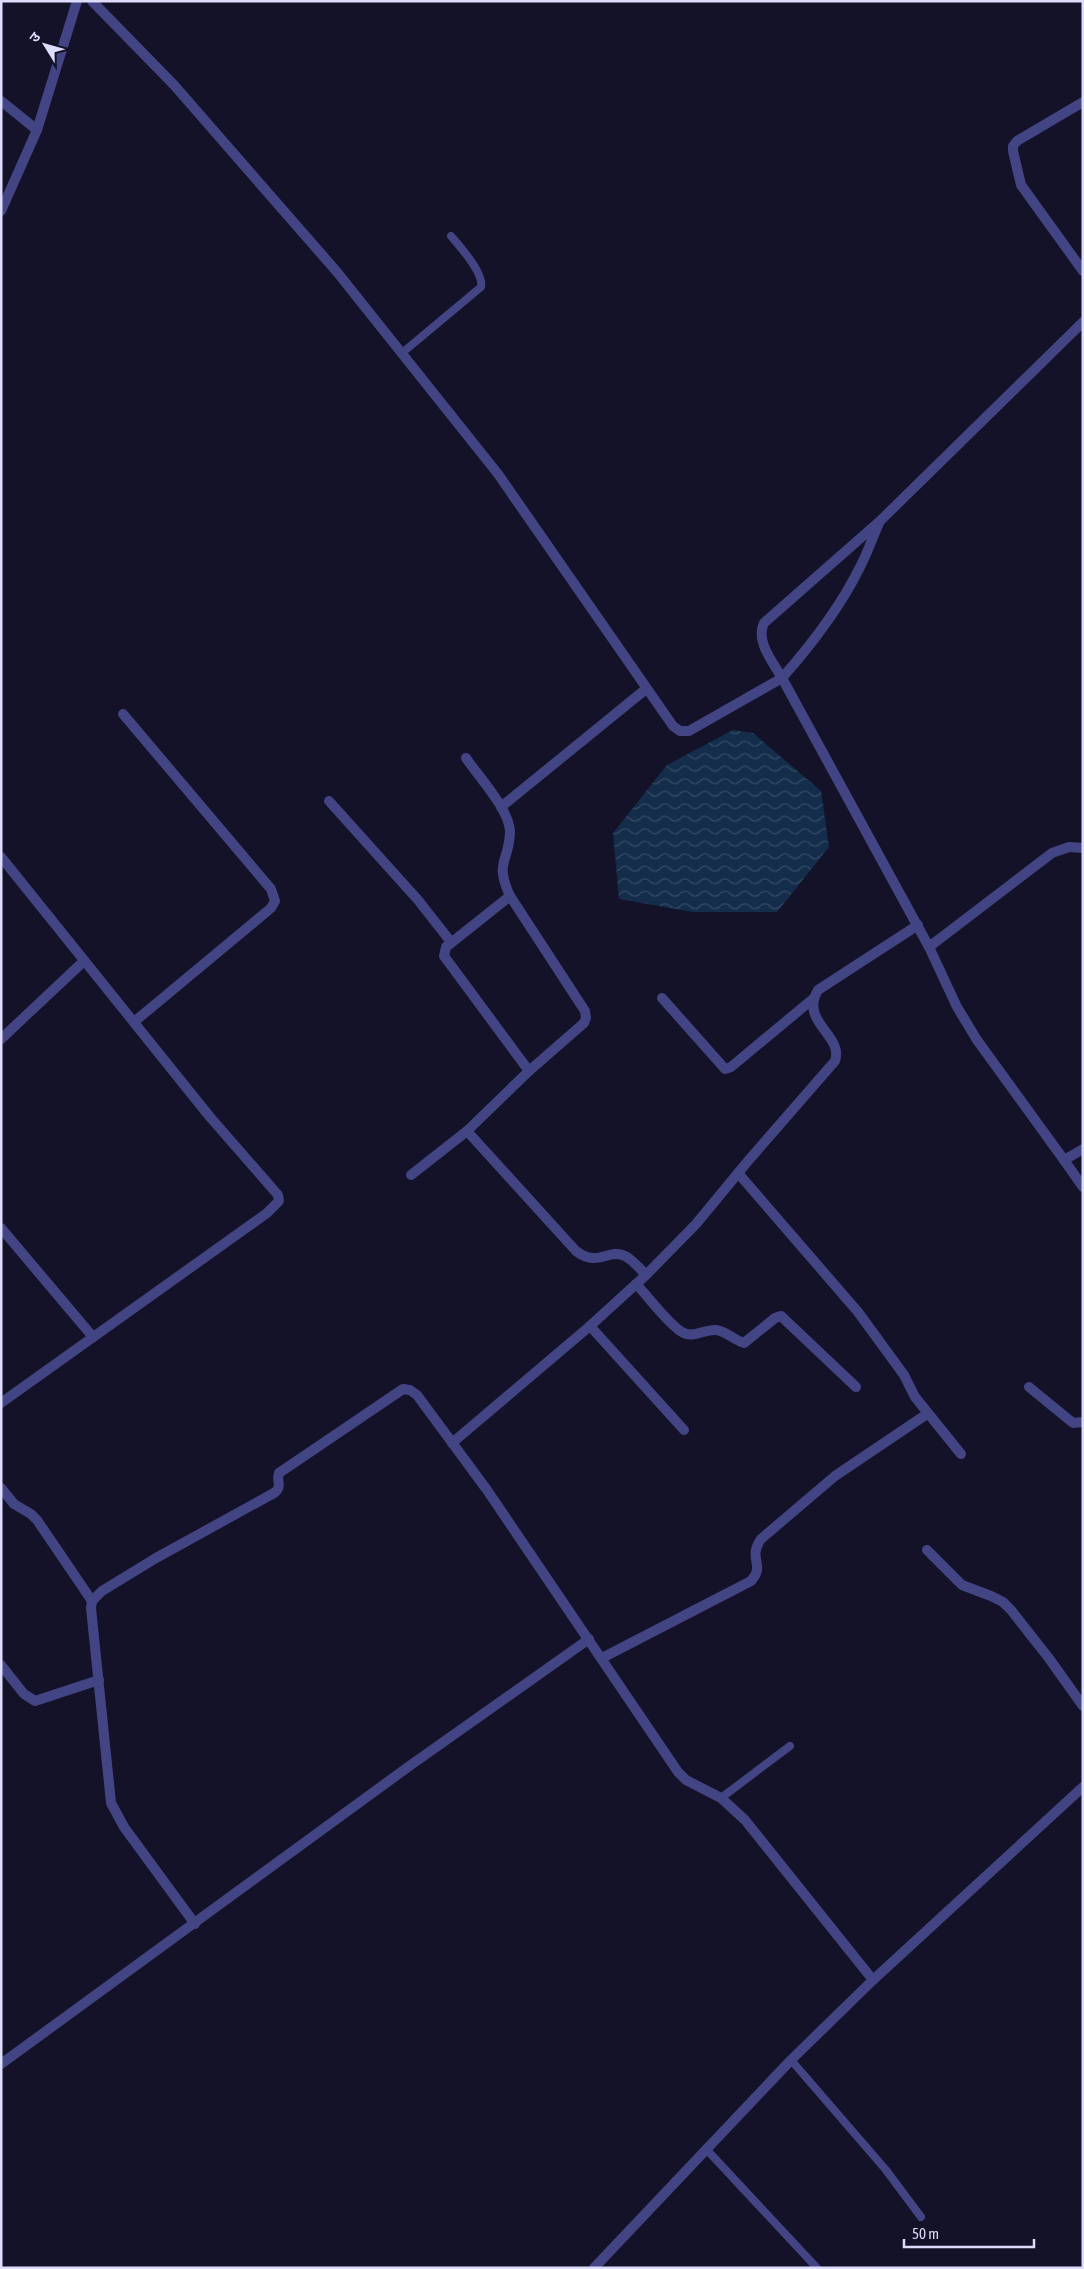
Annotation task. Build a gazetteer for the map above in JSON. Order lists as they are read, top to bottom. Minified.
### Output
{"scale_bar":"50 m","north":"top left"}
